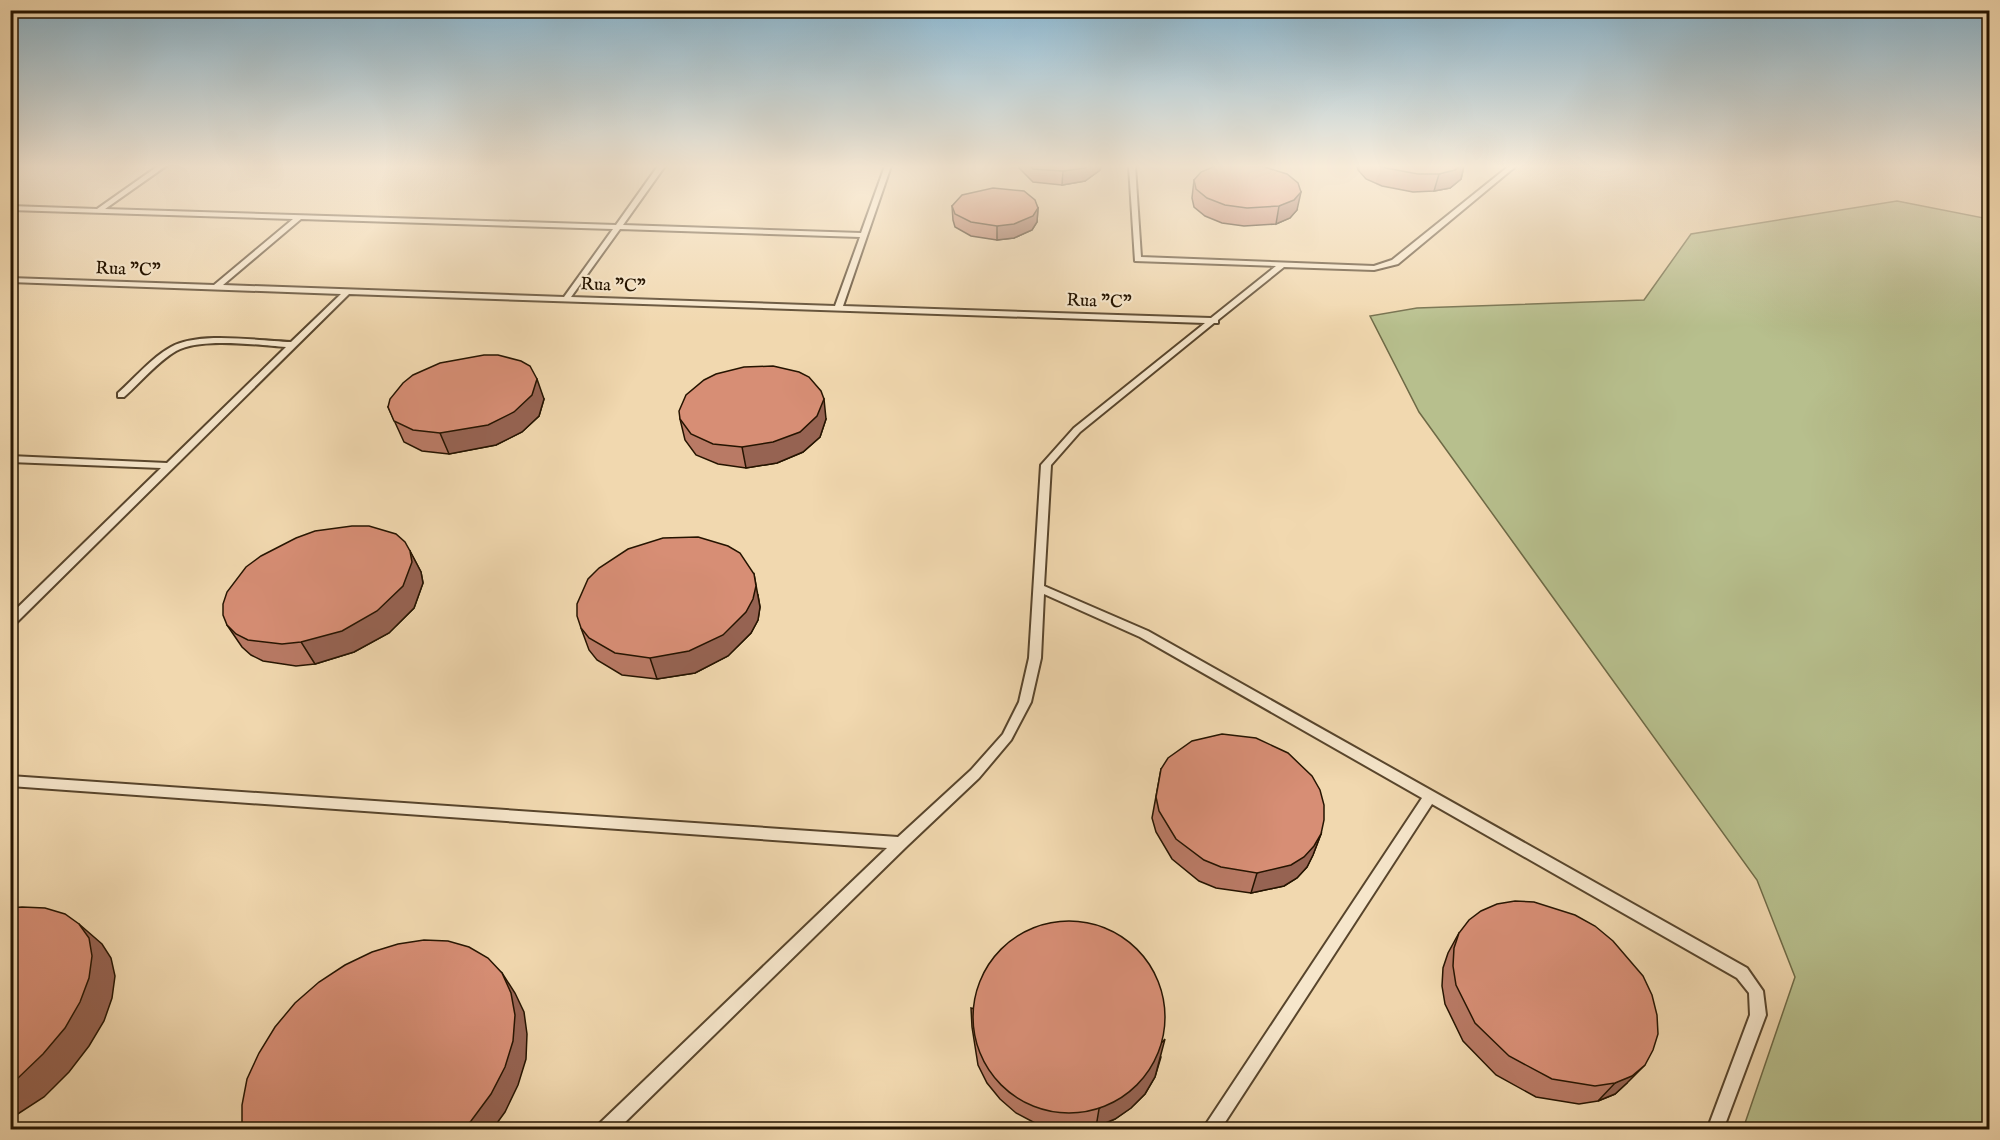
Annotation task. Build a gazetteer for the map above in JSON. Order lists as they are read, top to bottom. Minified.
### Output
{"streets":{"lane":["Rua \"C\""]}}
